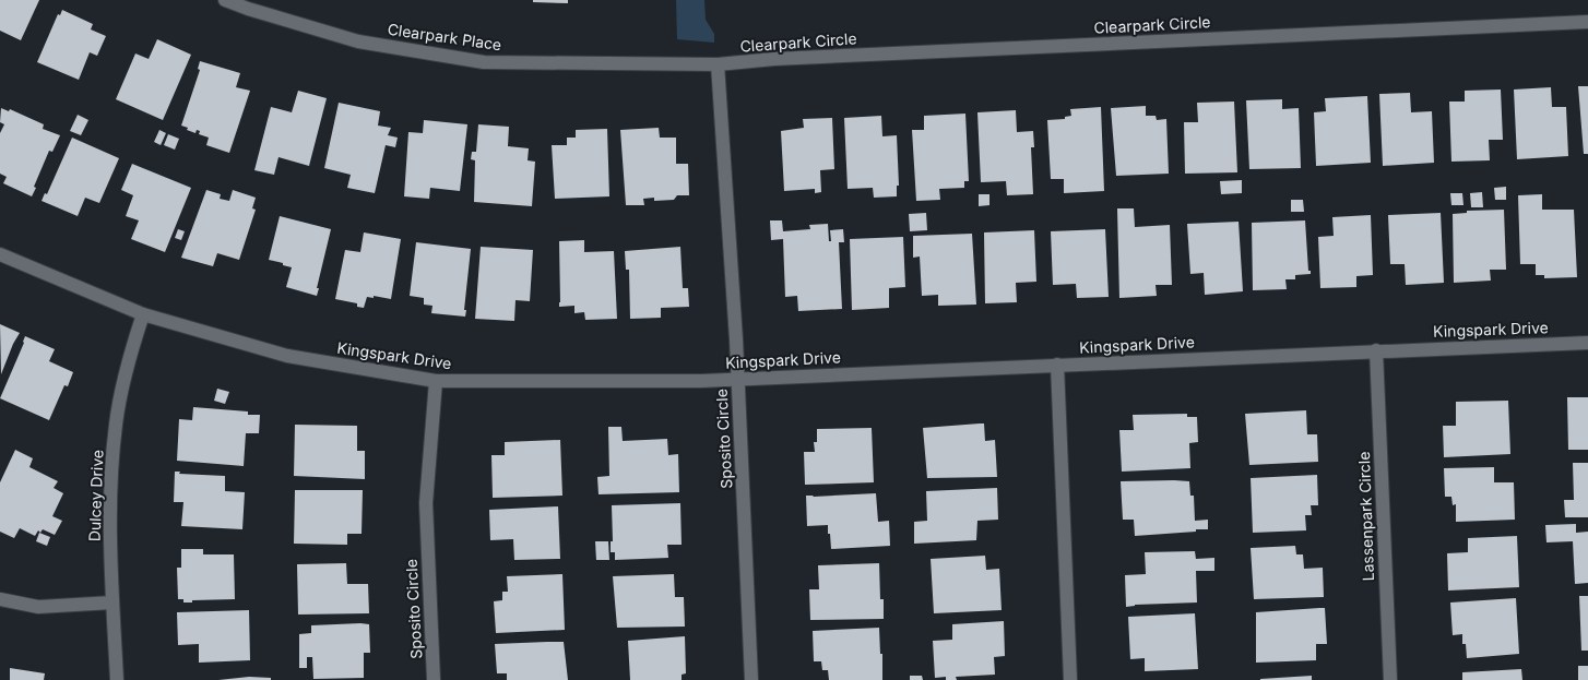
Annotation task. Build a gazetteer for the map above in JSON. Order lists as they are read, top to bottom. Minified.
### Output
{"streets":{"street":["Clearpark Circle","Clearpark Place","Kingspark Drive","Sposito Circle","Dulcey Drive","Lassenpark Circle"]},"crossings":[["Clearpark Circle","Clearpark Place"],["Clearpark Circle","Sposito Circle"],["Clearpark Place","Sposito Circle"],["Kingspark Drive","Sposito Circle"],["Kingspark Drive","Dulcey Drive"],["Kingspark Drive","Lassenpark Circle"]]}
